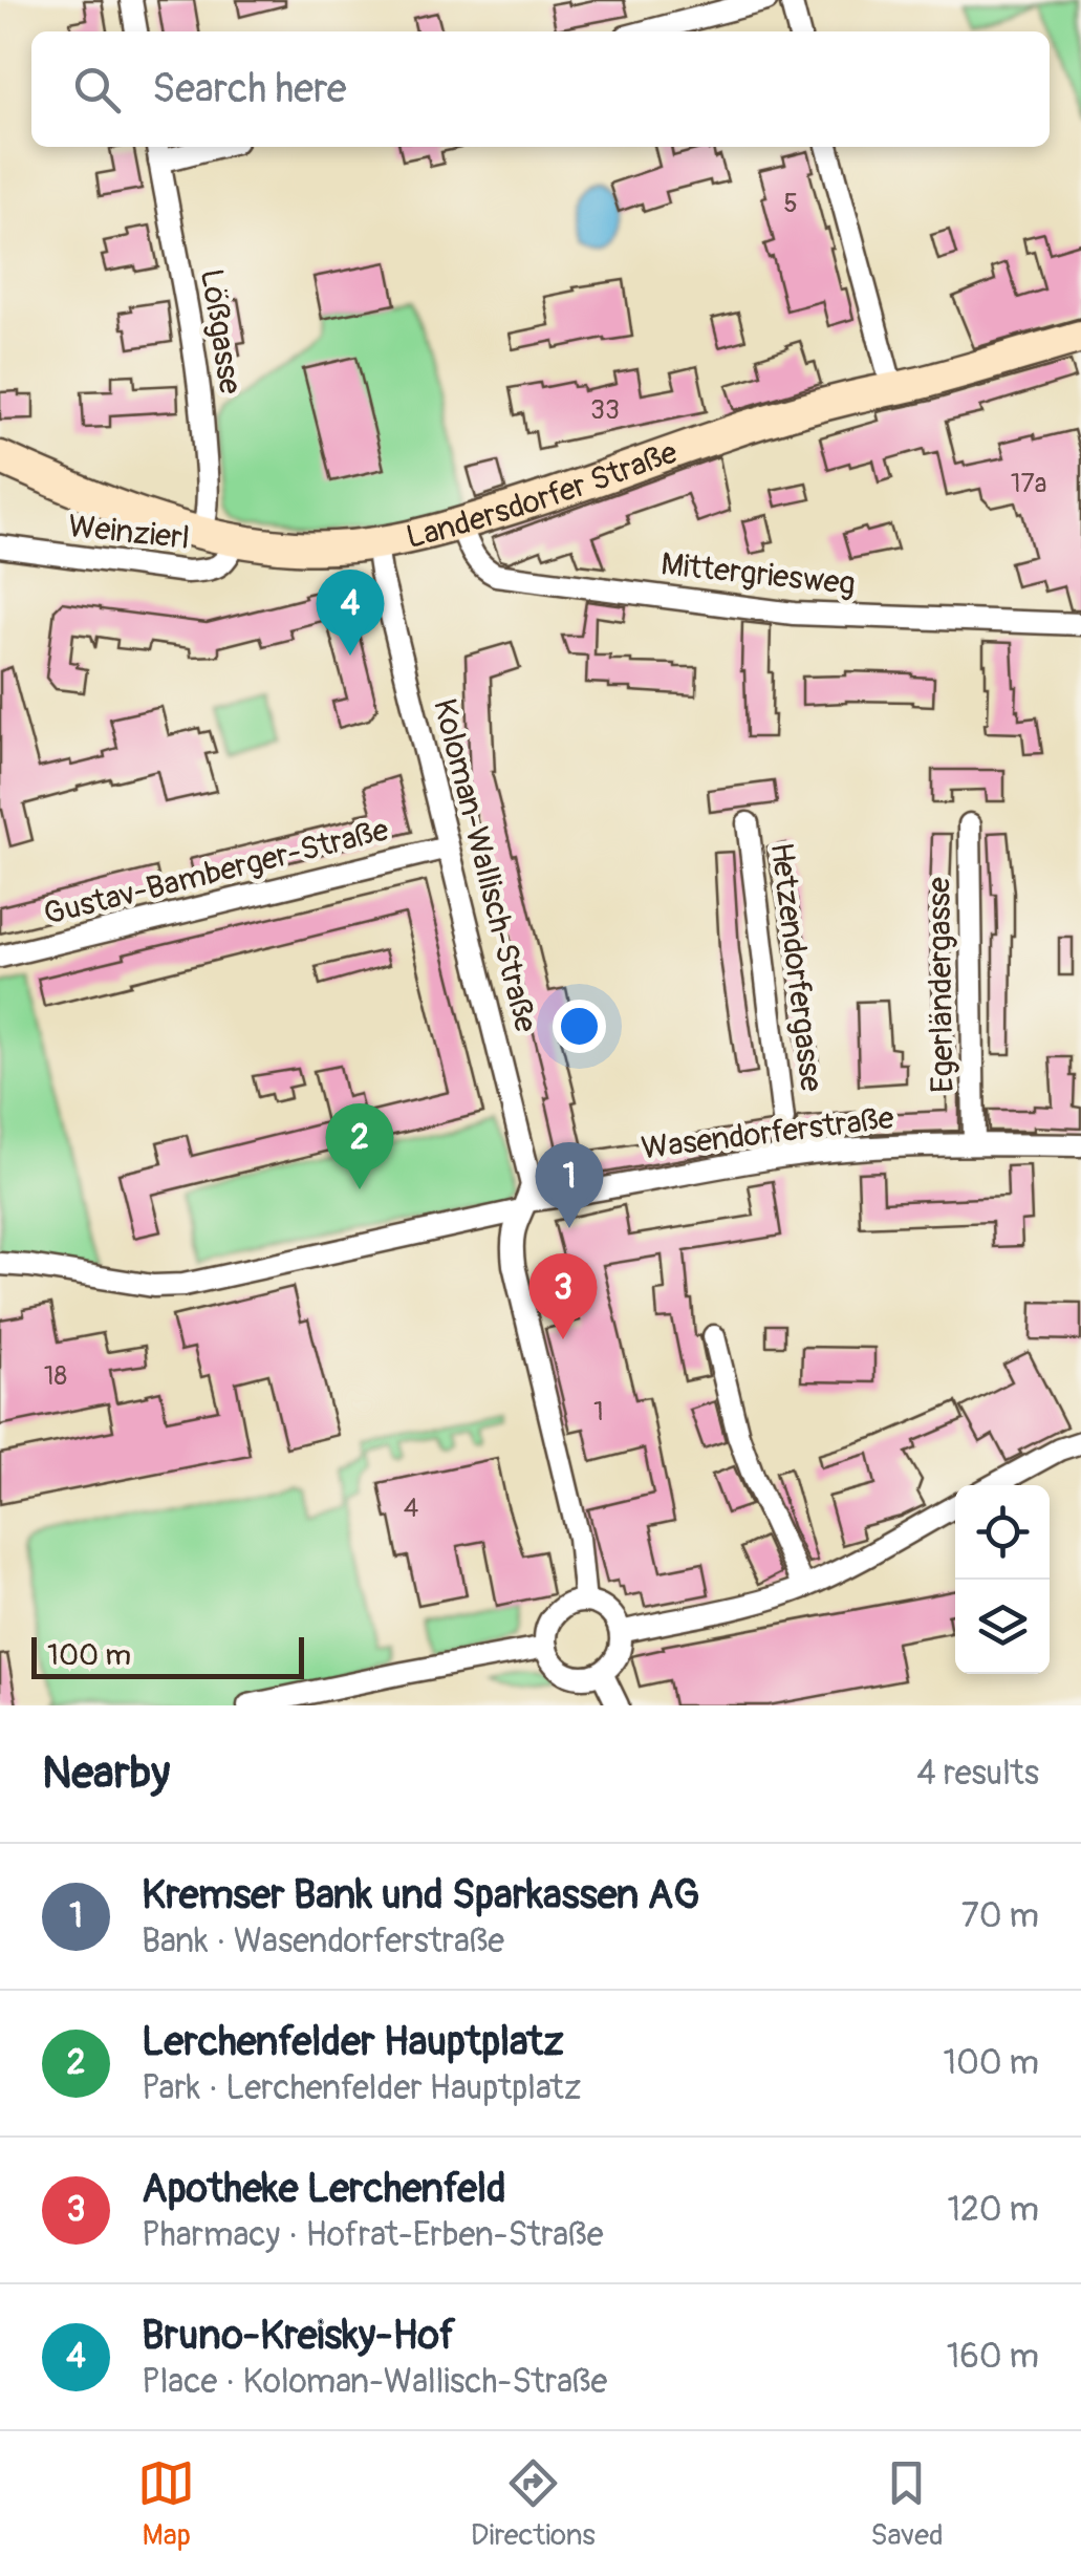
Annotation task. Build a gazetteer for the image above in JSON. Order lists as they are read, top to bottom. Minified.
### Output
{"streets":{"main road":["Landersdorfer Straße"],"street":["Lößgasse","Weinzierl","Mittergriesweg","Koloman-Wallisch-Straße","Gustav-Bamberger-Straße","Hetzendorfergasse","Egerländergasse","Wasendorferstraße"]},"crossings":[["Lößgasse","Landersdorfer Straße"],["Landersdorfer Straße","Weinzierl"],["Landersdorfer Straße","Mittergriesweg"],["Landersdorfer Straße","Koloman-Wallisch-Straße"],["Koloman-Wallisch-Straße","Gustav-Bamberger-Straße"],["Koloman-Wallisch-Straße","Wasendorferstraße"],["Egerländergasse","Wasendorferstraße"]],"house_numbers":["5","33","17a","18","1","4"],"scale_bar":"100 m","page":{"search":"Search here","pins":["4","2","1","3"],"scale":"100 m","heading":["Nearby","4 results"],"list":[{"mark":"1","name":"Kremser Bank und Sparkassen AG","note":"Bank · Wasendorferstraße","value":"70 m"},{"mark":"2","name":"Lerchenfelder Hauptplatz","note":"Park · Lerchenfelder Hauptplatz","value":"100 m"},{"mark":"3","name":"Apotheke Lerchenfeld","note":"Pharmacy · Hofrat-Erben-Straße","value":"120 m"},{"mark":"4","name":"Bruno-Kreisky-Hof","note":"Place · Koloman-Wallisch-Straße","value":"160 m"}],"nav":["Map","Directions","Saved"]}}
